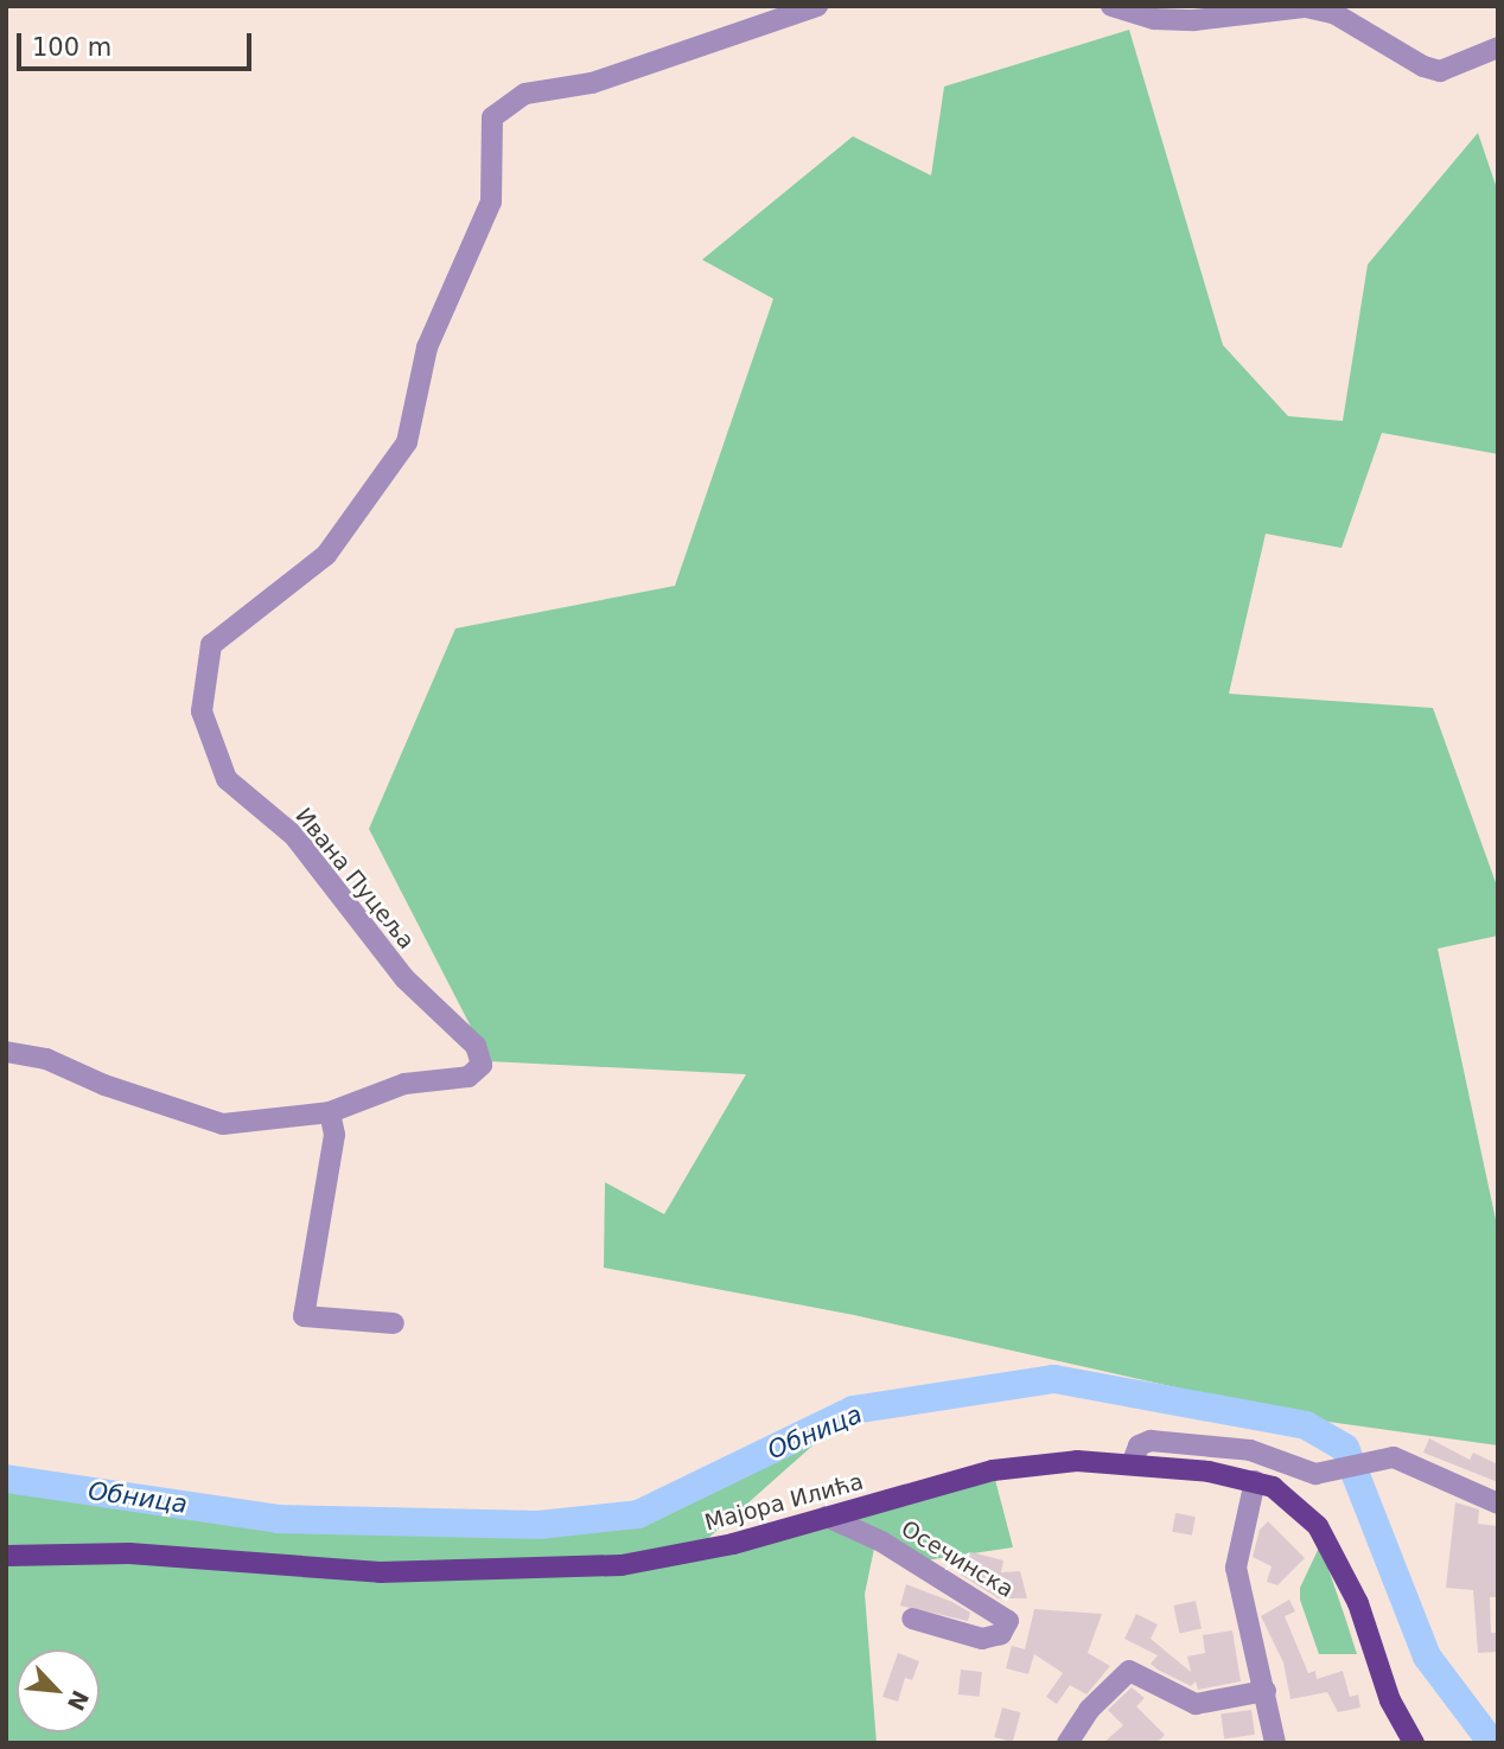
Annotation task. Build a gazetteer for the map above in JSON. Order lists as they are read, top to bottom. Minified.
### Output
{"streets":{"main road":["Мајора Илића"],"street":["Ивана Пуцеља","Осечинска"]},"crossings":[["Мајора Илића","Осечинска"]],"water":["Обница"],"scale_bar":"100 m","north":"bottom right"}
